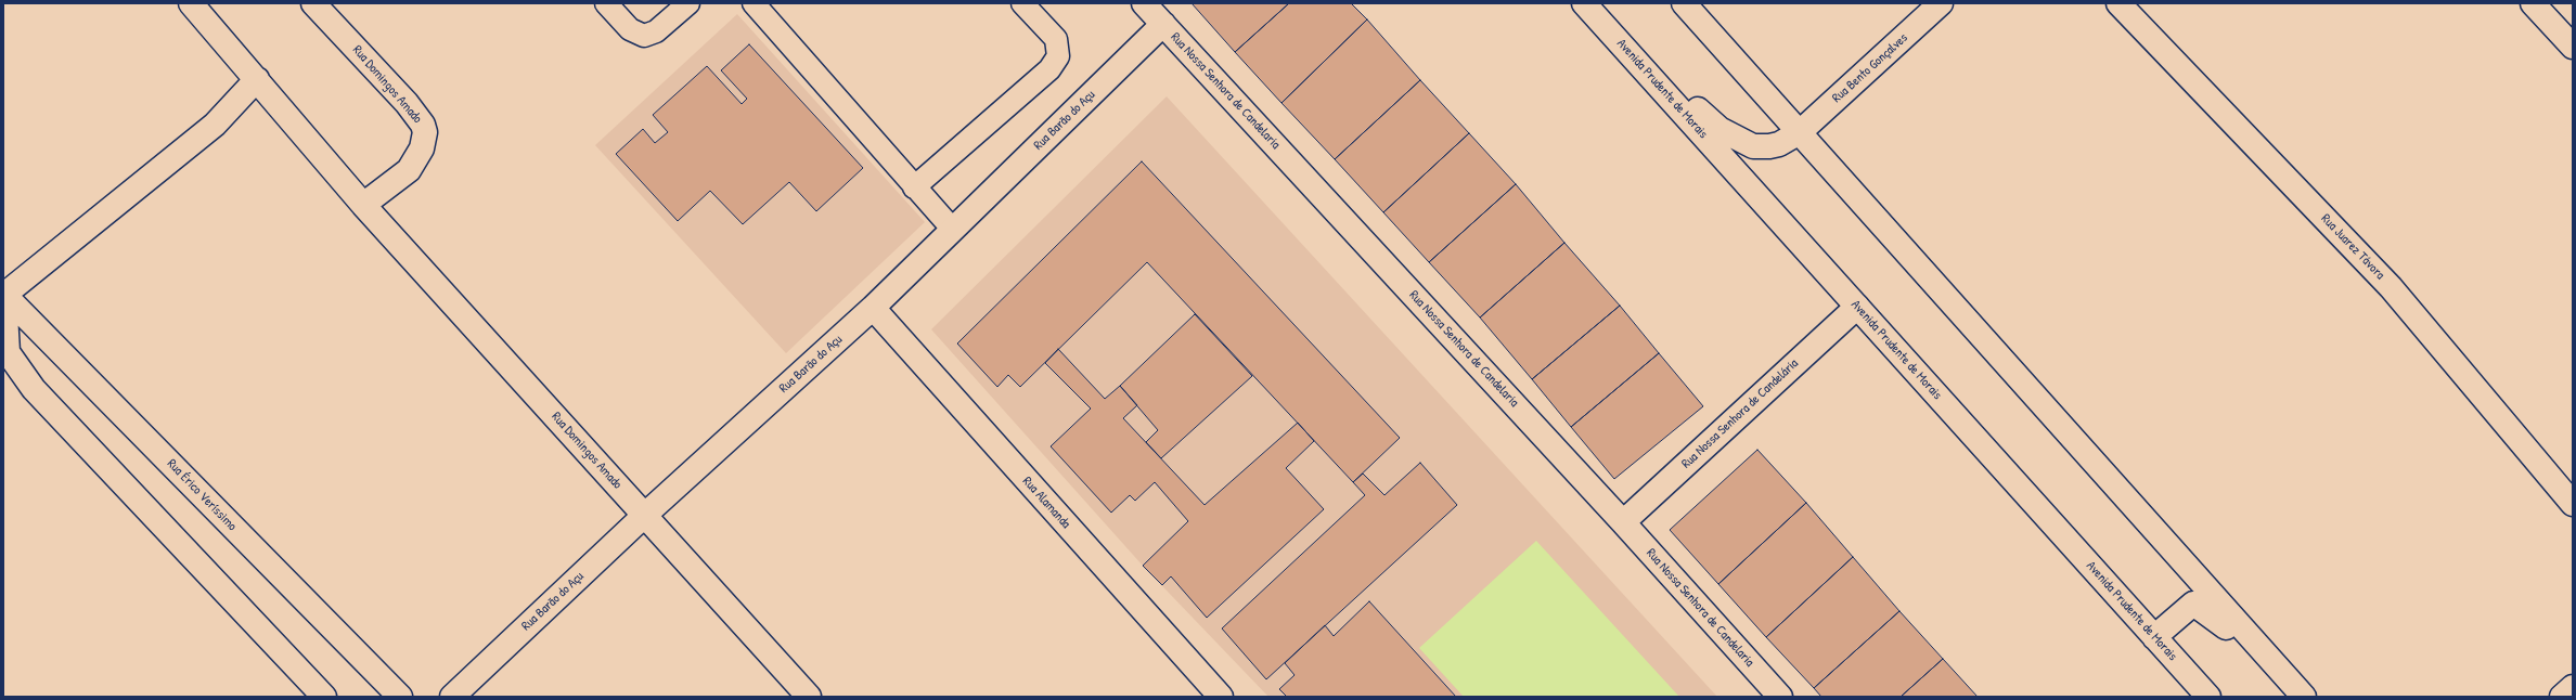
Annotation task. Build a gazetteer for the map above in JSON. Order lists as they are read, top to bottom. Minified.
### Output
{"streets":{"street":["Rua Bento Gonçalves","Rua Domingos Amado","Avenida Prudente de Morais","Rua Nossa Senhora de Candelaria","Rua Barão do Açu","Rua Juarez Távora","Rua Nossa Senhora de Candelária","Rua Érico Veríssimo","Rua Alamanda"]},"crossings":[["Rua Bento Gonçalves","Avenida Prudente de Morais"],["Rua Domingos Amado","Rua Barão do Açu"],["Avenida Prudente de Morais","Rua Nossa Senhora de Candelária"],["Rua Nossa Senhora de Candelaria","Rua Barão do Açu"],["Rua Nossa Senhora de Candelaria","Rua Nossa Senhora de Candelária"],["Rua Barão do Açu","Rua Alamanda"]]}
